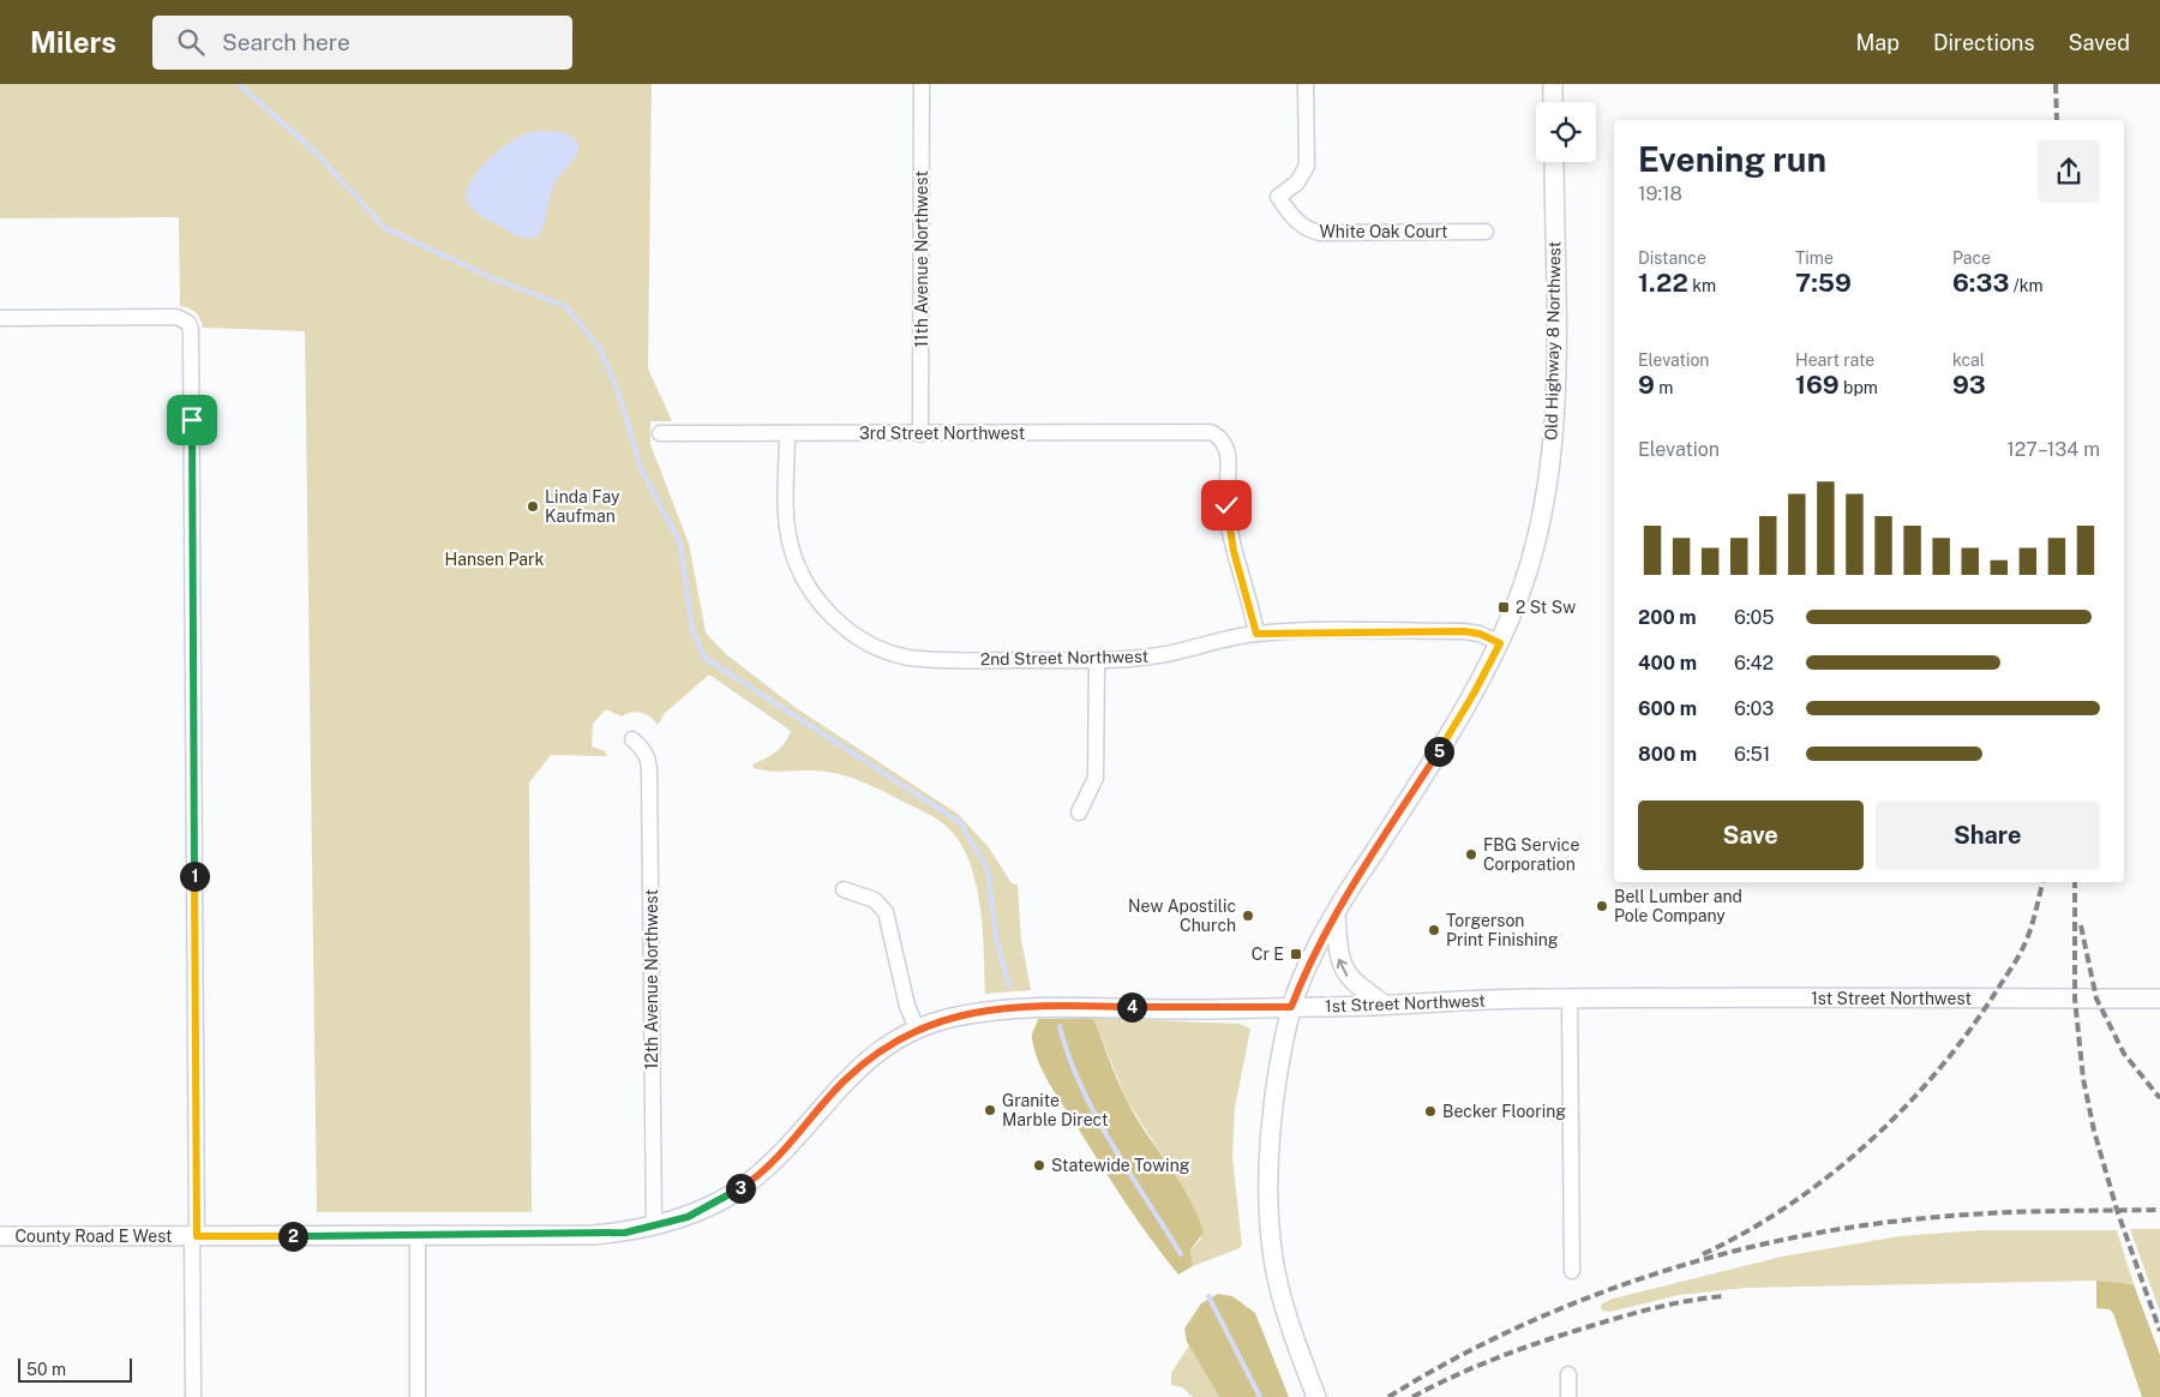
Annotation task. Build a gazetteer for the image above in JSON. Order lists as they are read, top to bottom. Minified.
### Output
{"streets":{"street":["White Oak Court","11th Avenue Northwest","Old Highway 8 Northwest","3rd Street Northwest","2nd Street Northwest","12th Avenue Northwest","1st Street Northwest","County Road E West"]},"crossings":[["11th Avenue Northwest","3rd Street Northwest"],["Old Highway 8 Northwest","2nd Street Northwest"],["Old Highway 8 Northwest","1st Street Northwest"],["3rd Street Northwest","2nd Street Northwest"],["12th Avenue Northwest","1st Street Northwest"],["12th Avenue Northwest","County Road E West"],["1st Street Northwest","County Road E West"]],"parks":["Hansen Park"],"places":{"other":["Linda Fay Kaufman","FBG Service Corporation","Bell Lumber and Pole Company","New Apostilic Church","Torgerson Print Finishing","Granite Marble Direct","Becker Flooring","Statewide Towing"],"transit":["2 St Sw","Cr E"]},"scale_bar":"50 m","page":{"header":"Milers","search":"Search here","nav":["Map","Directions","Saved"],"heading":["Evening run","19:18"],"stats":[["Distance","1.22 km"],["Time","7:59"],["Pace","6:33 /km"],["Elevation","9 m"],["Heart rate","169 bpm"],["kcal","93"]],"chart":["Elevation","127–134 m"],"list":[{"name":"200 m","note":"6:05"},{"name":"400 m","note":"6:42"},{"name":"600 m","note":"6:03"},{"name":"800 m","note":"6:51"}],"pins":["5","1","4","3","2"],"buttons":["Save","Share"],"scale":"50 m"}}
